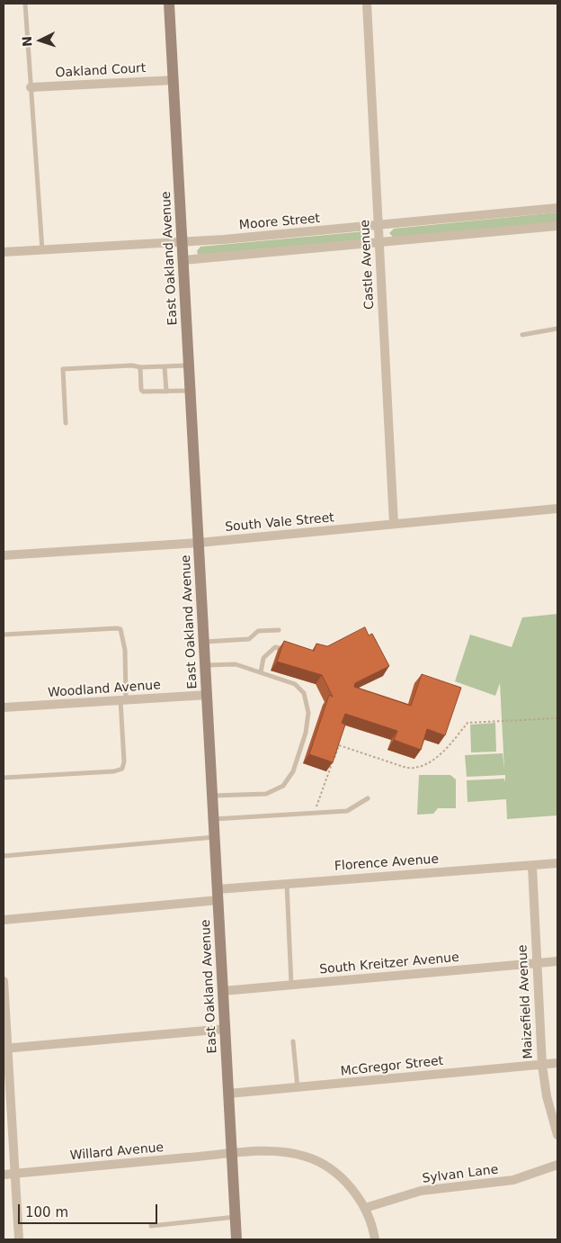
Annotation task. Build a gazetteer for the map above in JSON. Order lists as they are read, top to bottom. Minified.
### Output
{"streets":{"main road":["East Oakland Avenue"],"street":["Oakland Court","Moore Street","Castle Avenue","South Vale Street","Woodland Avenue","Florence Avenue","South Kreitzer Avenue","Maizefield Avenue","McGregor Street","Willard Avenue","Sylvan Lane"]},"crossings":[["Oakland Court","East Oakland Avenue"],["Moore Street","East Oakland Avenue"],["Moore Street","Castle Avenue"],["East Oakland Avenue","South Vale Street"],["East Oakland Avenue","Woodland Avenue"],["East Oakland Avenue","Florence Avenue"],["East Oakland Avenue","South Kreitzer Avenue"],["East Oakland Avenue","McGregor Street"],["East Oakland Avenue","Willard Avenue"],["Castle Avenue","South Vale Street"],["Florence Avenue","Maizefield Avenue"],["South Kreitzer Avenue","Maizefield Avenue"],["Maizefield Avenue","McGregor Street"]],"scale_bar":"100 m","north":"left"}
